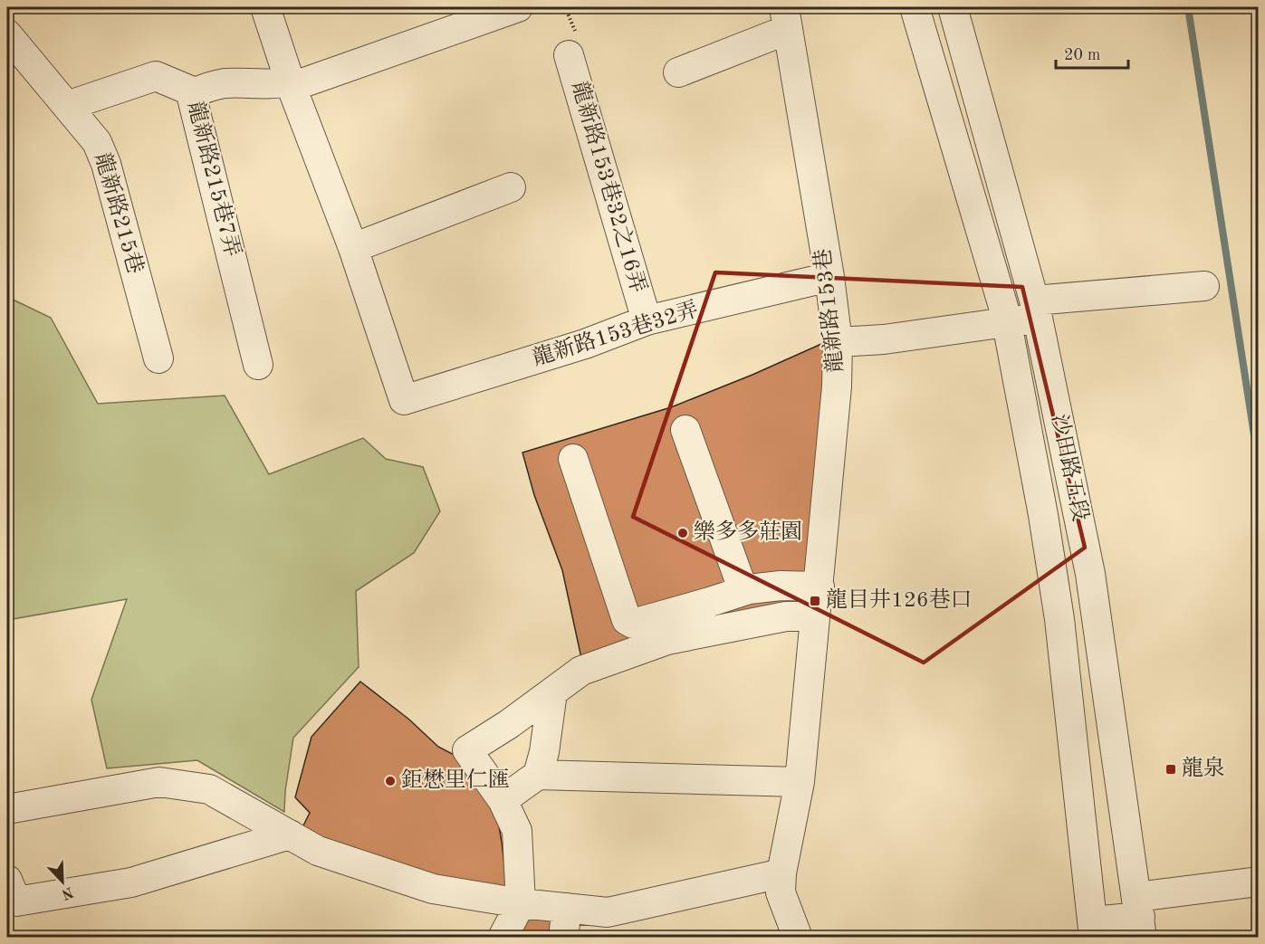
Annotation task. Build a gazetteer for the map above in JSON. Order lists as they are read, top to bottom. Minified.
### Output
{"streets":{"street":["龍新路215巷7弄","龍新路153巷32之16弄","龍新路215巷","龍新路153巷","龍新路153巷32弄","沙田路五段"]},"crossings":[["龍新路215巷7弄","龍新路215巷"],["龍新路153巷32之16弄","龍新路153巷32弄"],["龍新路153巷","龍新路153巷32弄"]],"places":{"other":["樂多多莊園","鉅懋里仁匯"],"transit":["龍目井126巷口","龍泉"]},"scale_bar":"20 m","north":"bottom right"}
